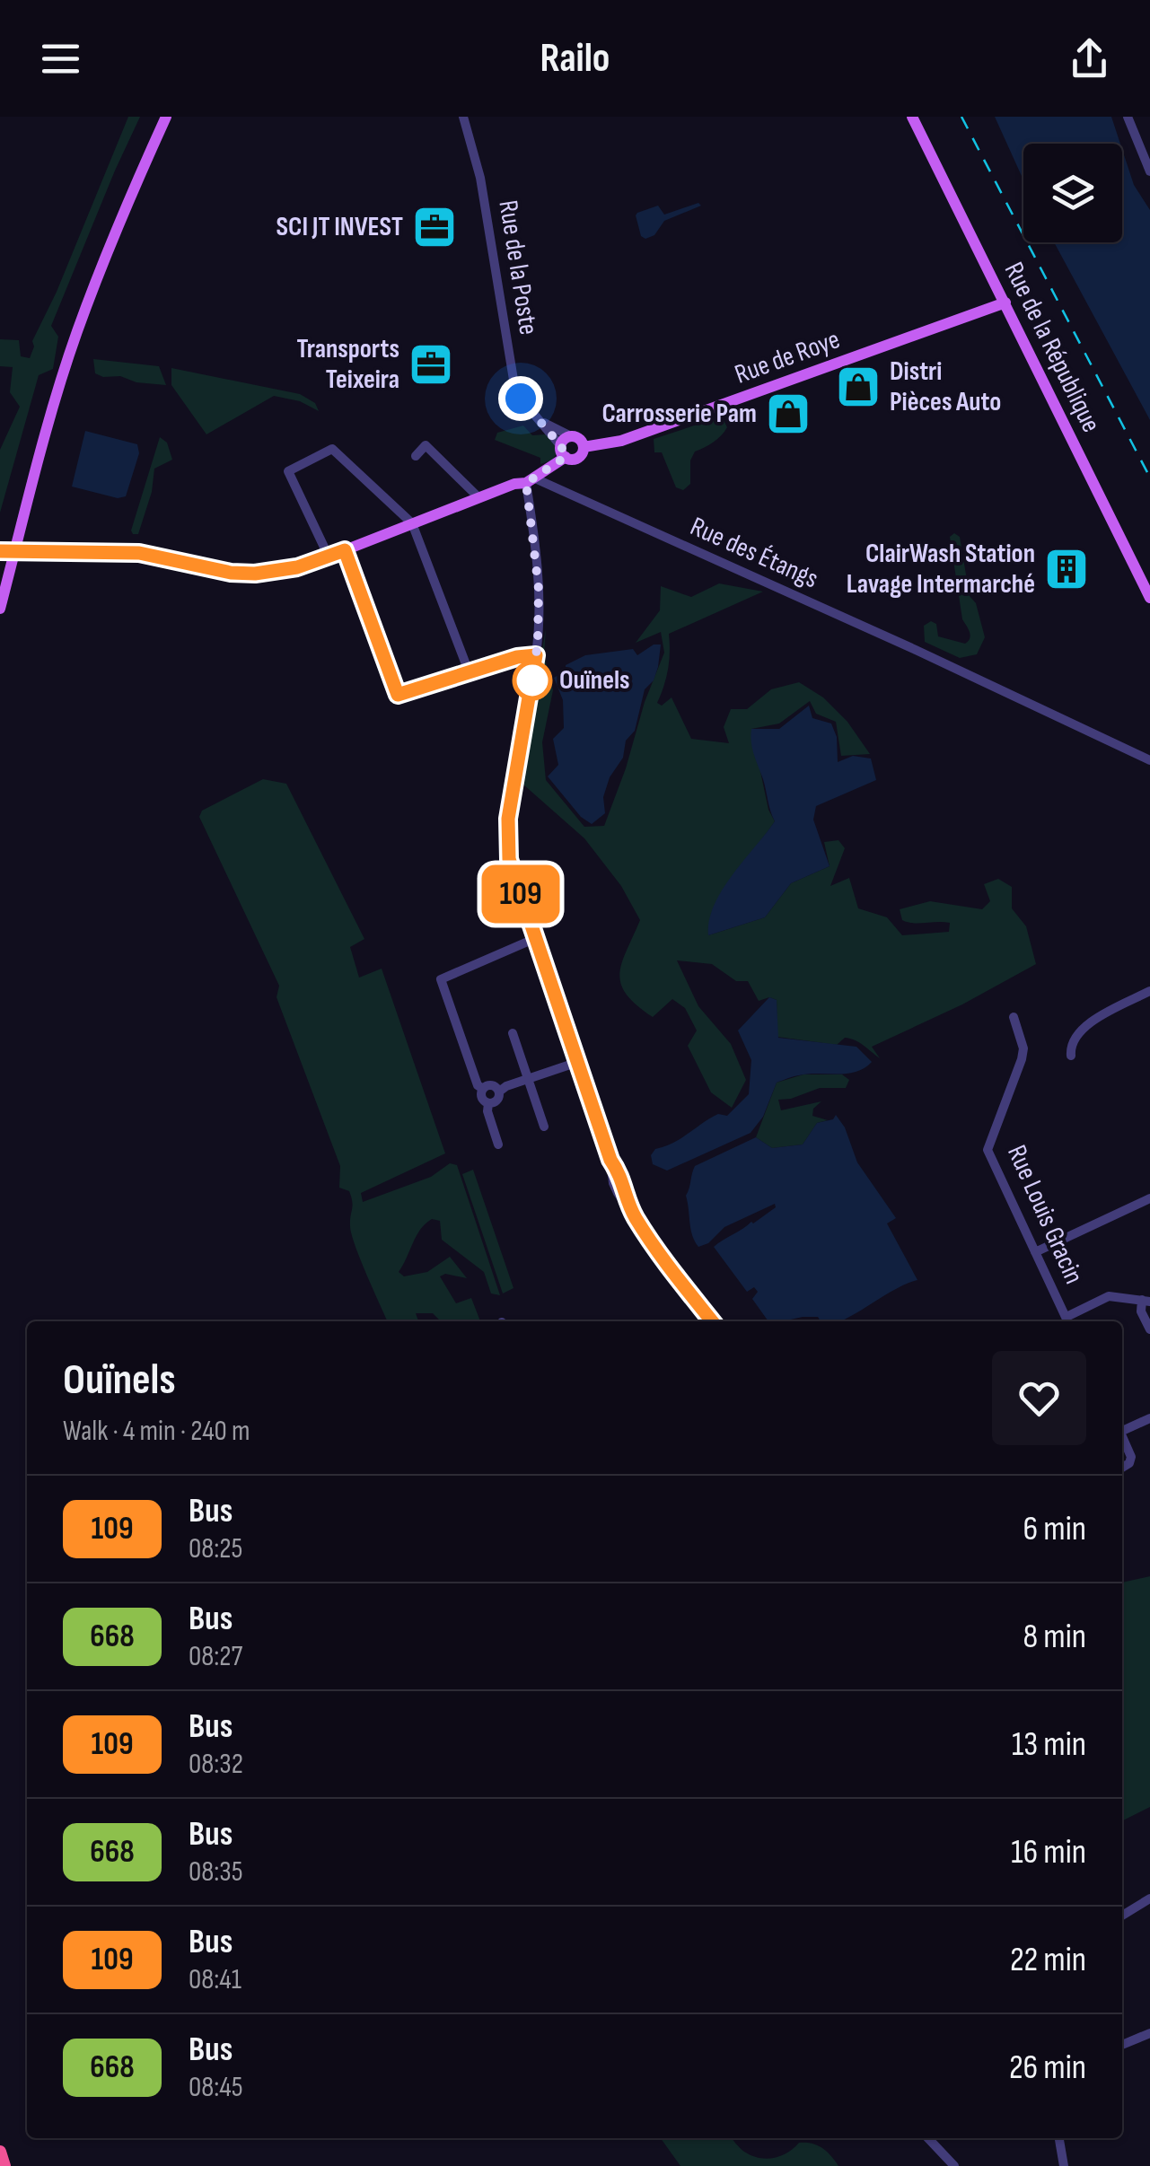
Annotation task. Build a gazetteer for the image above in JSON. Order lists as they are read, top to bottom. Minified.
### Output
{"streets":{"main road":["Rue de la République","Rue de Roye"],"street":["Rue de la Poste","Rue des Étangs","Rue Louis Gracin"]},"crossings":[["Rue de la Poste","Rue de Roye"],["Rue de la République","Rue de Roye"]],"places":{"office":["SCI JT INVEST","Transports Teixeira"],"shop":["Distri Pièces Auto","Carrosserie Pam"],"building":["ClairWash Station Lavage Intermarché"],"other":["Ouïnels"]},"lines":["bus line 109"],"page":{"header":"Railo","on_map":"109","heading":["Ouïnels","Walk · 4 min · 240 m"],"list":[{"mark":"109","name":"Bus","note":"08:25","value":"6 min"},{"mark":"668","name":"Bus","note":"08:27","value":"8 min"},{"mark":"109","name":"Bus","note":"08:32","value":"13 min"},{"mark":"668","name":"Bus","note":"08:35","value":"16 min"},{"mark":"109","name":"Bus","note":"08:41","value":"22 min"},{"mark":"668","name":"Bus","note":"08:45","value":"26 min"}]}}
